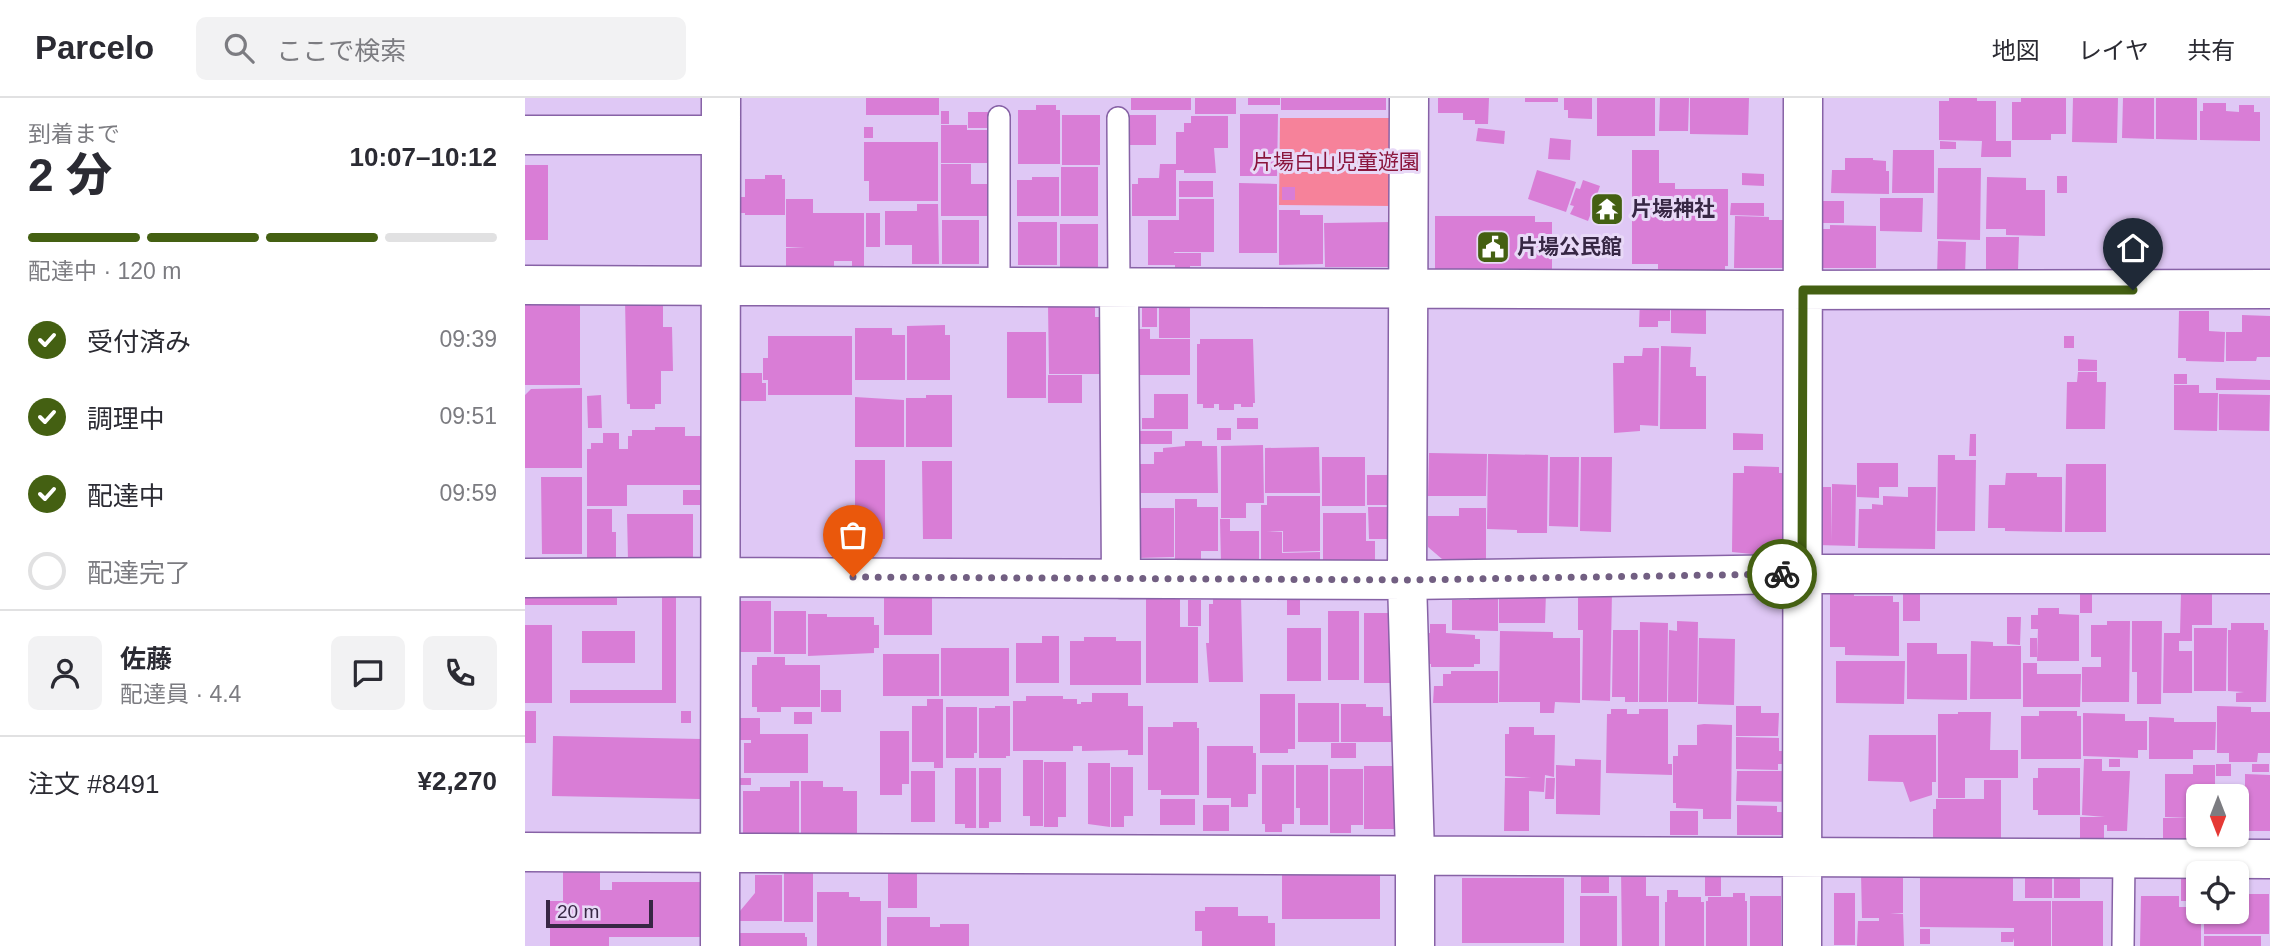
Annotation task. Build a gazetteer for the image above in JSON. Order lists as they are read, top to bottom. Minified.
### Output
{"parks":["片場白山児童遊園"],"places":{"temple":["片場神社"],"public building":["片場公民館"]},"scale_bar":"20 m","north":"bottom","page":{"header":"Parcelo","search":"ここで検索","nav":["地図","レイヤ","共有"],"heading":["2 分","到着まで","10:07–10:12"],"panel":["佐藤","配達員 · 4.4","注文 #8491","¥2,270"],"bar":"配達中 · 120 m","list":[["受付済み","09:39"],["調理中","09:51"],["配達中","09:59"],"配達完了"],"scale":"20 m"}}
